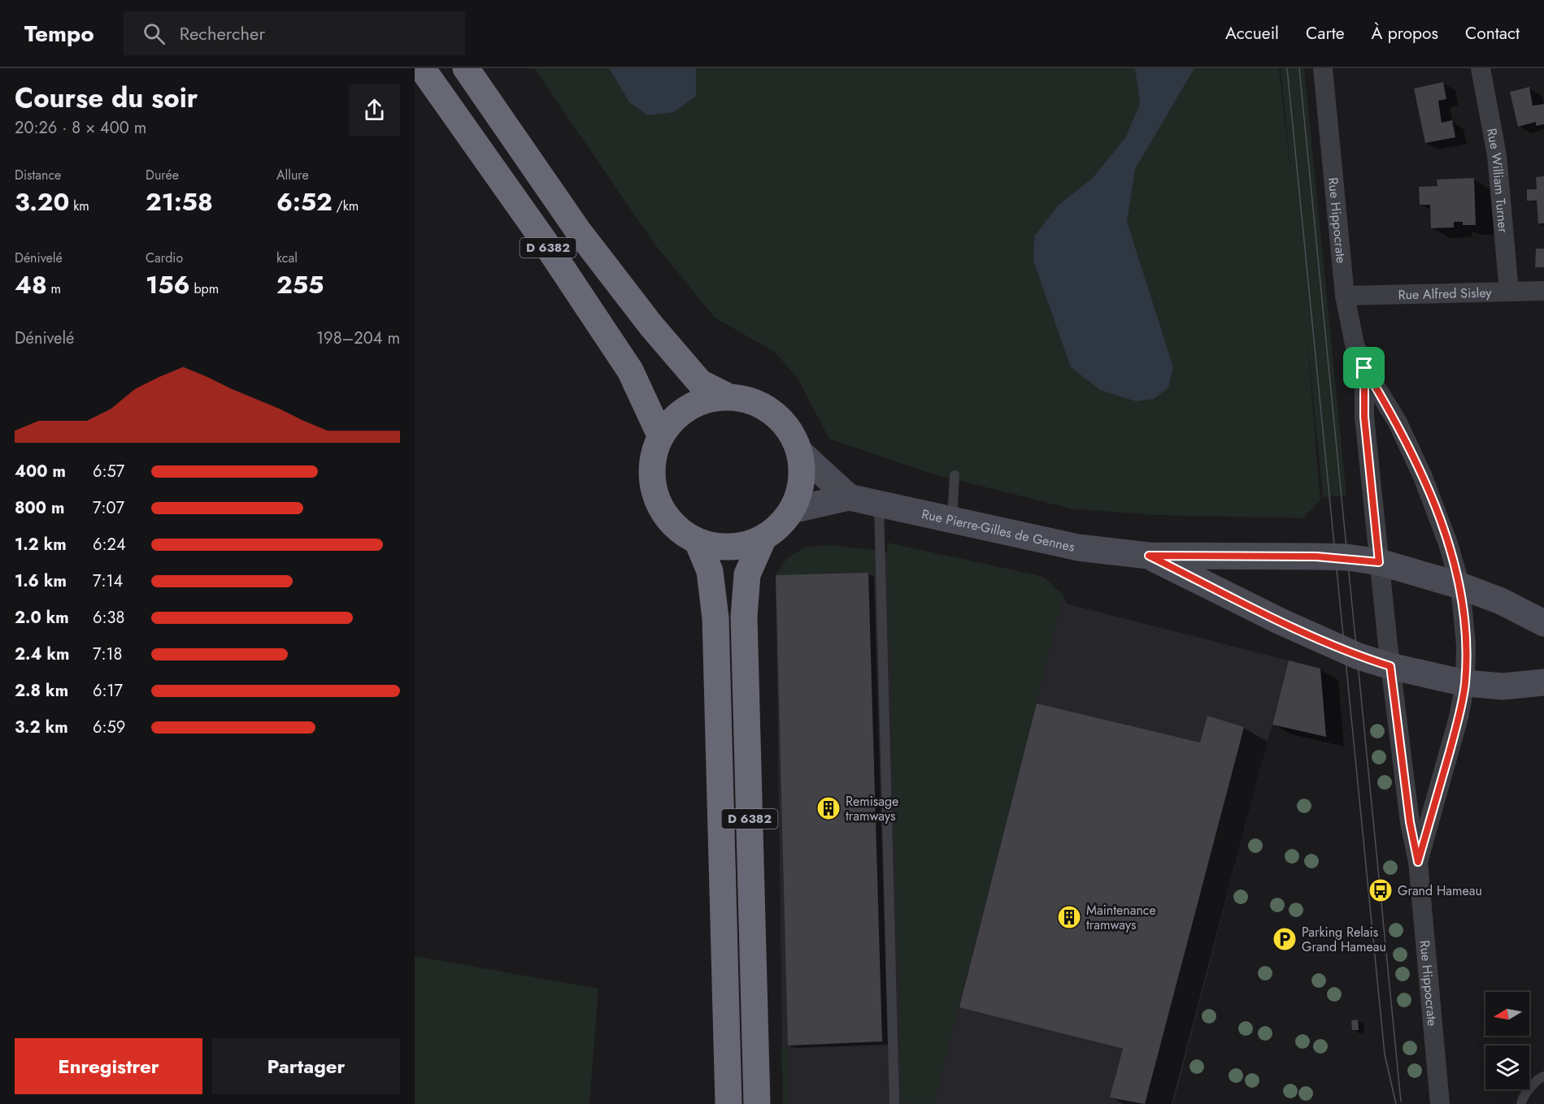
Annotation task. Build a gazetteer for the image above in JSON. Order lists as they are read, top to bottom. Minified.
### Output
{"streets":{"highway":["D 6382"],"main road":["Rue Pierre-Gilles de Gennes"],"street":["Rue William Turner","Rue Hippocrate","Rue Alfred Sisley"]},"crossings":[["Rue William Turner","Rue Alfred Sisley"],["Rue Hippocrate","Rue Alfred Sisley"],["Rue Hippocrate","Rue Pierre-Gilles de Gennes"],["D 6382","Rue Pierre-Gilles de Gennes"]],"places":{"building":["Remisage tramways","Maintenance tramways"],"bus stop":["Grand Hameau"],"parking":["Parking Relais Grand Hameau"]},"north":"left","page":{"header":"Tempo","search":"Rechercher","nav":["Accueil","Carte","À propos","Contact"],"heading":["Course du soir","20:26 · 8 × 400 m"],"stats":[["Distance","3.20 km"],["Durée","21:58"],["Allure","6:52 /km"],["Dénivelé","48 m"],["Cardio","156 bpm"],["kcal","255"]],"chart":["Dénivelé","198–204 m"],"list":[{"name":"400 m","note":"6:57"},{"name":"800 m","note":"7:07"},{"name":"1.2 km","note":"6:24"},{"name":"1.6 km","note":"7:14"},{"name":"2.0 km","note":"6:38"},{"name":"2.4 km","note":"7:18"},{"name":"2.8 km","note":"6:17"},{"name":"3.2 km","note":"6:59"}],"buttons":["Enregistrer","Partager"]}}
